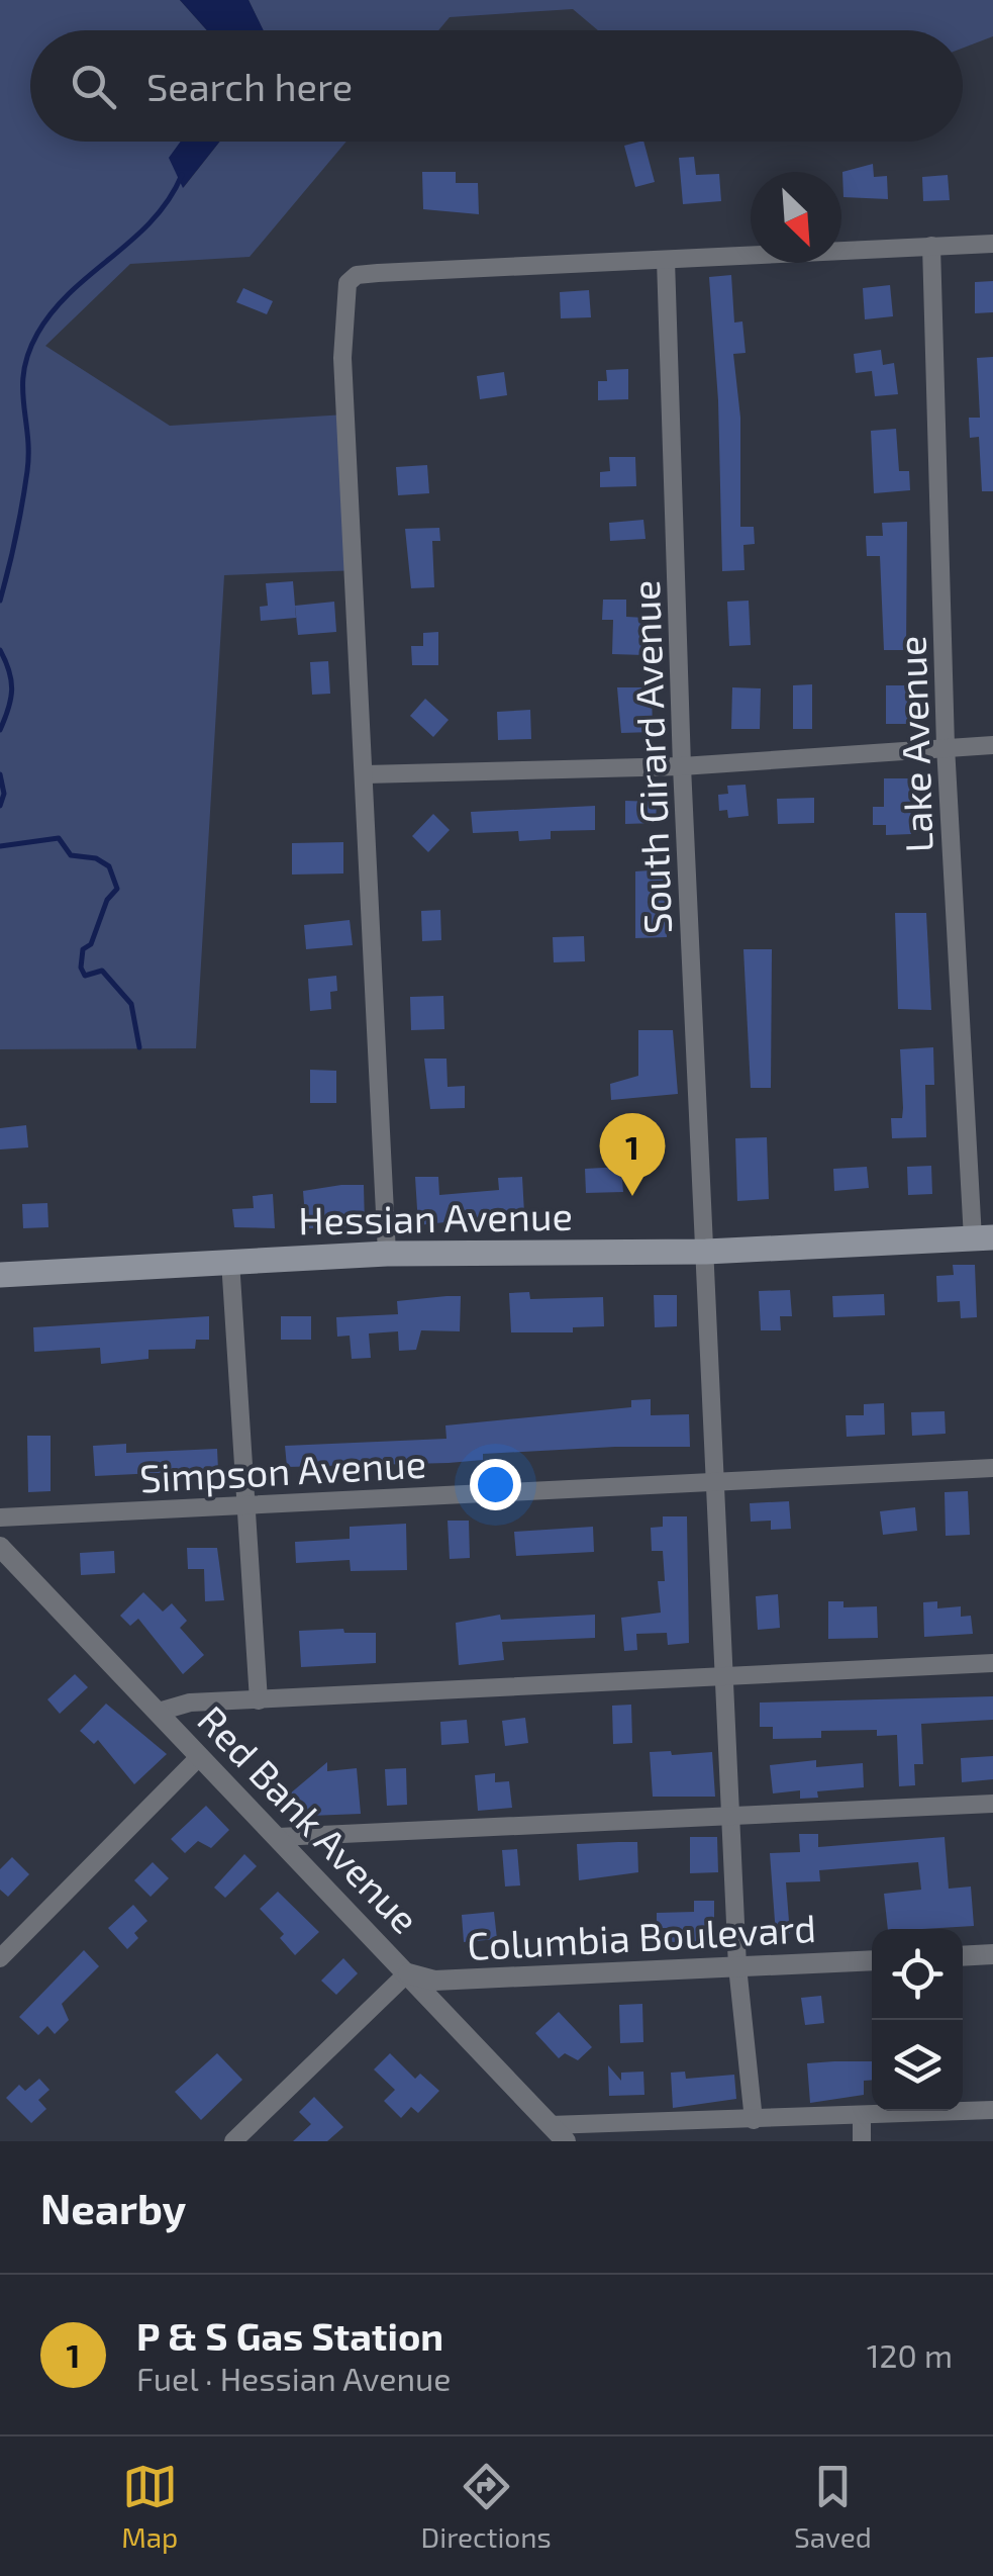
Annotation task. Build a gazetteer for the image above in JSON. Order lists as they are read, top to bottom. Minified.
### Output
{"streets":{"main road":["Hessian Avenue"],"street":["Lake Avenue","South Girard Avenue","Simpson Avenue","Red Bank Avenue","Columbia Boulevard"]},"crossings":[["Lake Avenue","Hessian Avenue"],["South Girard Avenue","Hessian Avenue"],["South Girard Avenue","Simpson Avenue"],["South Girard Avenue","Columbia Boulevard"],["Red Bank Avenue","Columbia Boulevard"]],"north":"bottom right","page":{"search":"Search here","pins":"1","heading":"Nearby","list":[{"mark":"1","name":"P & S Gas Station","note":"Fuel · Hessian Avenue","value":"120 m"}],"nav":["Map","Directions","Saved"]}}
